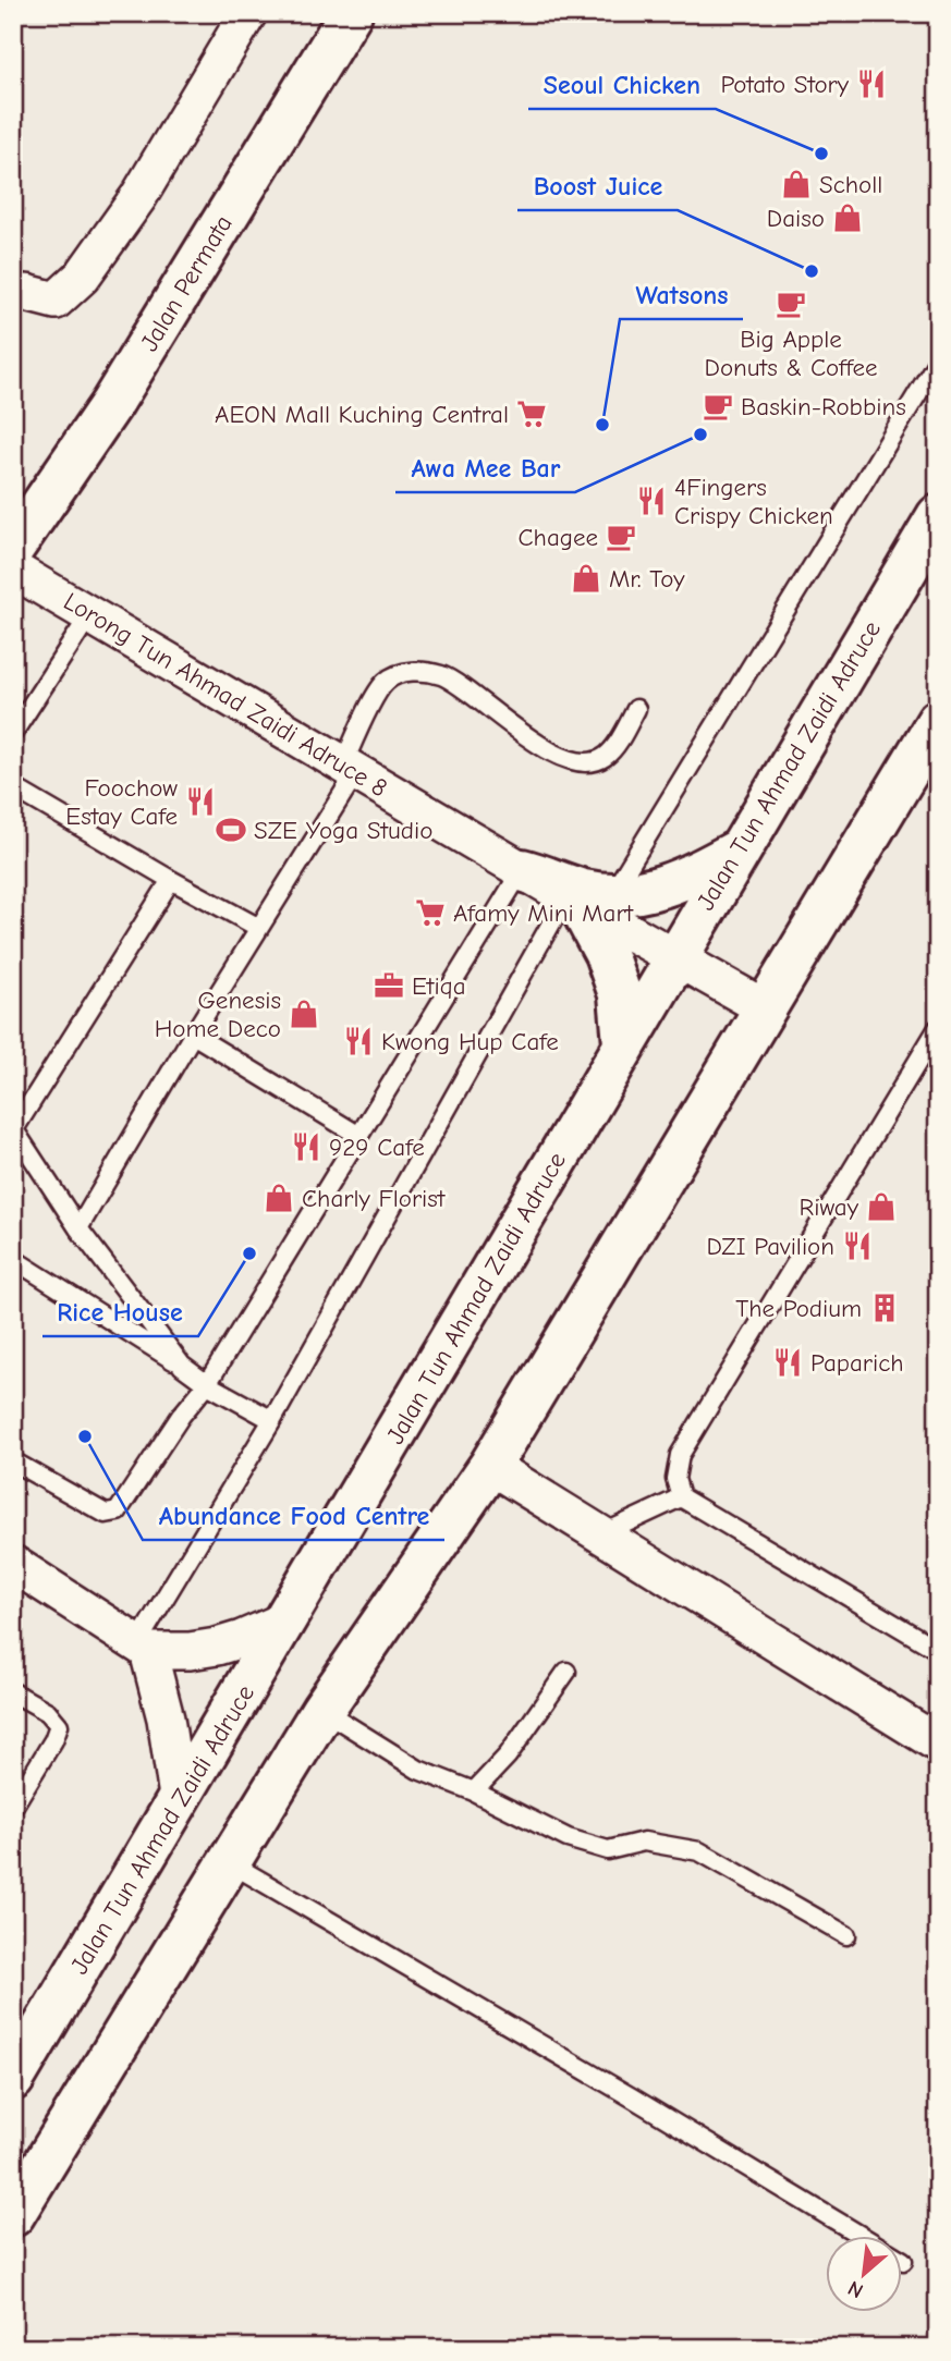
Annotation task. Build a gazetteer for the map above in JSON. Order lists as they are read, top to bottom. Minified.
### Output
{"streets":{"main road":["Jalan Permata","Jalan Tun Ahmad Zaidi Adruce"],"street":["Lorong Tun Ahmad Zaidi Adruce 8"]},"places":{"restaurant":["Potato Story","4Fingers Crispy Chicken","Foochow Estay Cafe","Kwong Hup Cafe","929 Cafe","DZI Pavilion","Paparich"],"other":["Seoul Chicken","Boost Juice","Watsons","Awa Mee Bar","Rice House","Abundance Food Centre"],"shop":["Scholl","Daiso","Mr. Toy","Genesis Home Deco","Charly Florist","Riway"],"cafe":["Big Apple Donuts & Coffee","Baskin-Robbins","Chagee"],"supermarket":["AEON Mall Kuching Central","Afamy Mini Mart"],"sports":["SZE Yoga Studio"],"office":["Etiqa"],"building":["The Podium"]},"north":"bottom left"}
